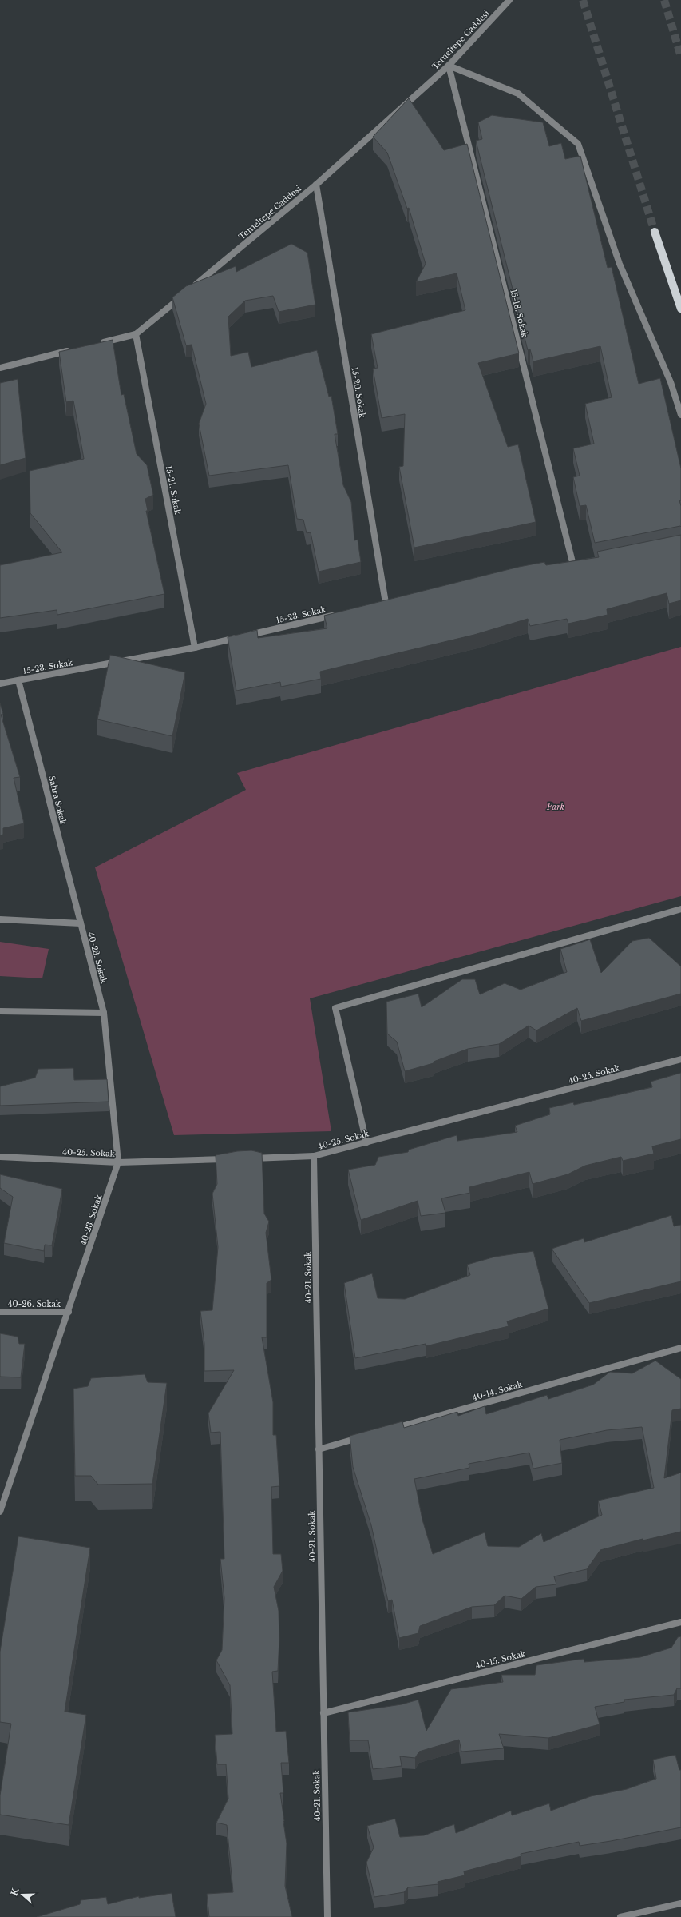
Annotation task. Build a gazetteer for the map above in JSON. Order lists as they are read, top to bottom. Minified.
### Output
{"streets":{"street":["Temeltepe Caddesi","15-18. Sokak","15-20. Sokak","15-21. Sokak","15-23. Sokak","Sahra Sokak","40-23. Sokak","40-25. Sokak","40-21. Sokak","40-26. Sokak","40-14. Sokak","40-15. Sokak"]},"crossings":[["Temeltepe Caddesi","15-18. Sokak"],["Temeltepe Caddesi","15-20. Sokak"],["Temeltepe Caddesi","15-21. Sokak"],["15-21. Sokak","15-23. Sokak"],["15-23. Sokak","Sahra Sokak"],["Sahra Sokak","40-23. Sokak"],["40-23. Sokak","40-25. Sokak"],["40-23. Sokak","40-26. Sokak"],["40-25. Sokak","40-21. Sokak"],["40-21. Sokak","40-15. Sokak"]],"parks":["Park"],"north":"left"}
